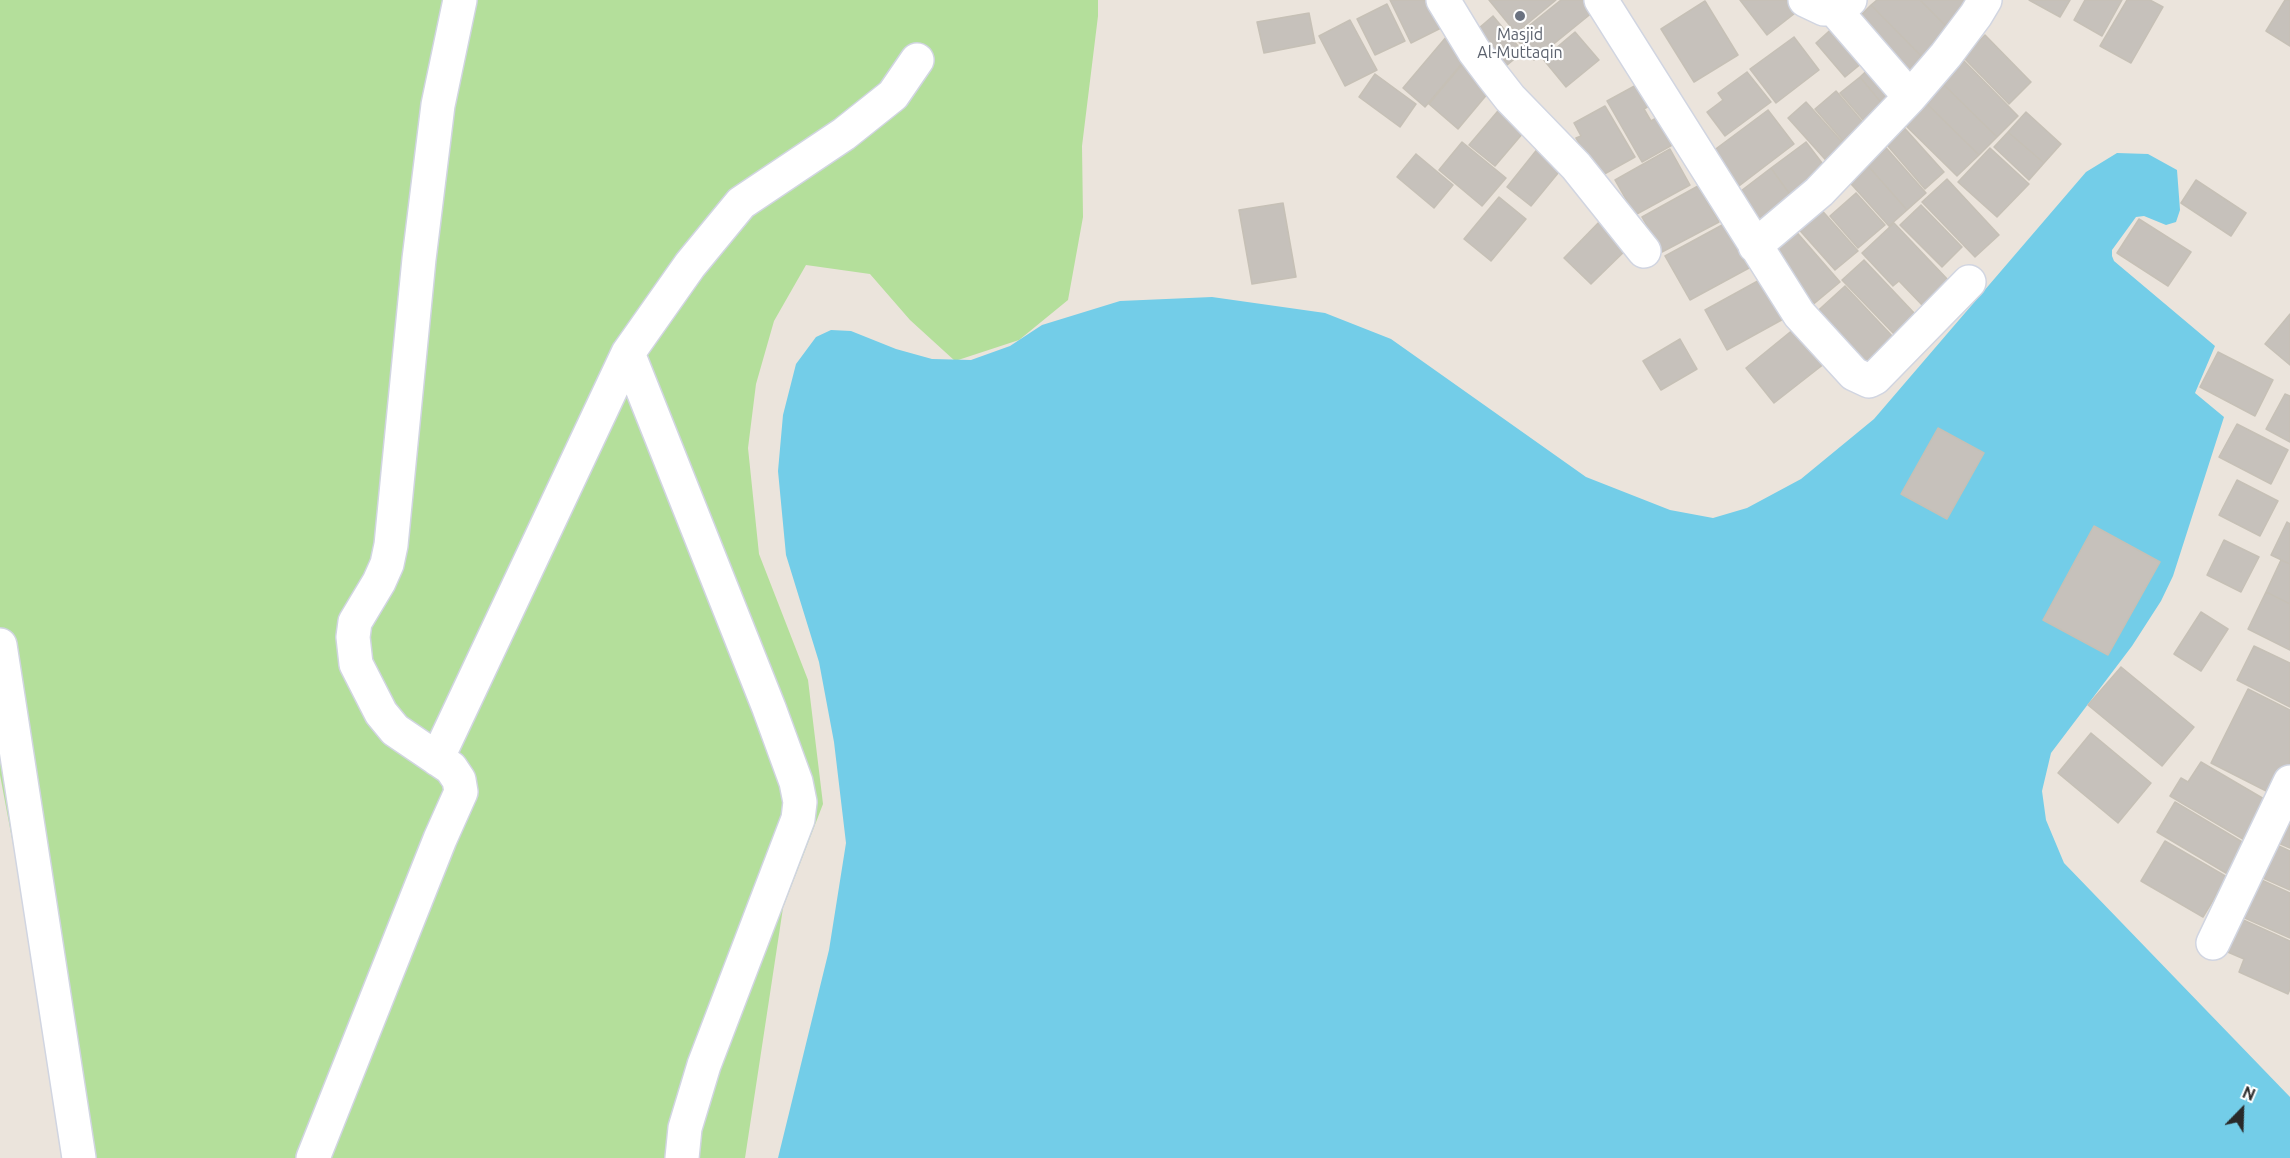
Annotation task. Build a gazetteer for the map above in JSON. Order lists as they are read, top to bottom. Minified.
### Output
{"places":["Masjid Al-Muttaqin"],"north":"top right"}
